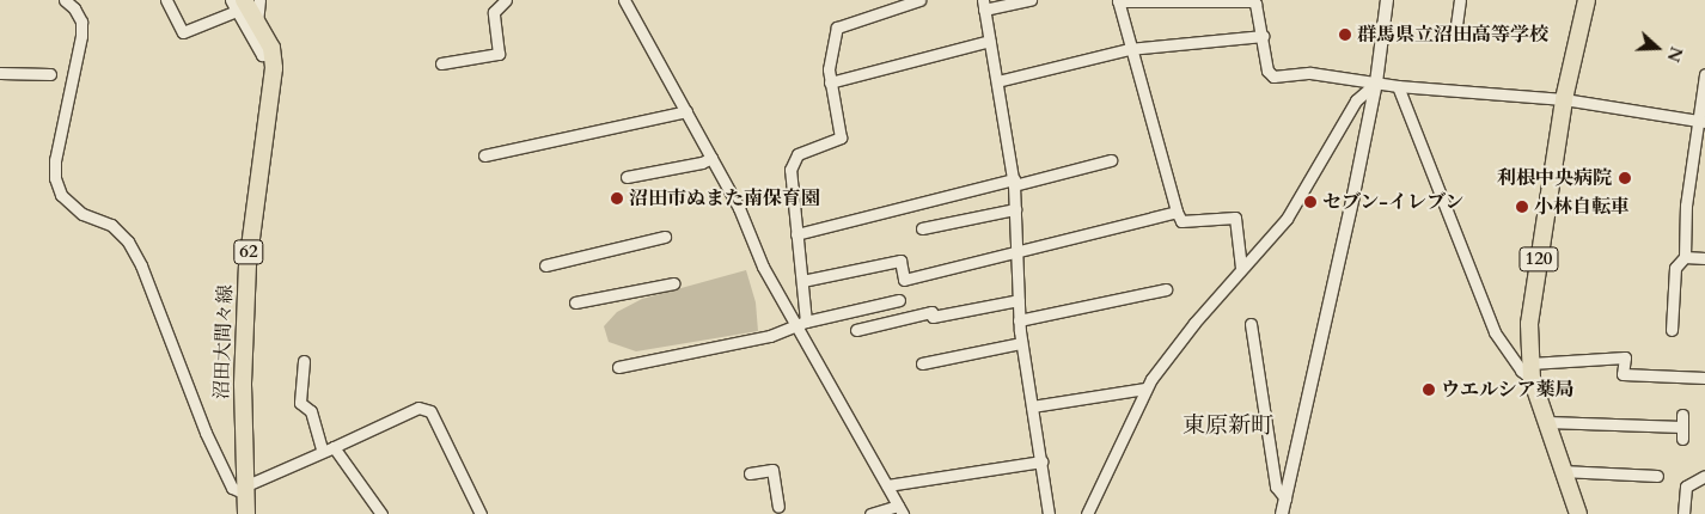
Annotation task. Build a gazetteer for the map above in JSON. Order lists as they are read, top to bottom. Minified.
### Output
{"streets":{"main road":["62","120","沼田大間々線"]},"districts":["東原新町"],"places":["群馬県立沼田高等学校","利根中央病院","沼田市ぬまた南保育園","セブン-イレブン","小林自転車","ウエルシア薬局"],"north":"right"}
